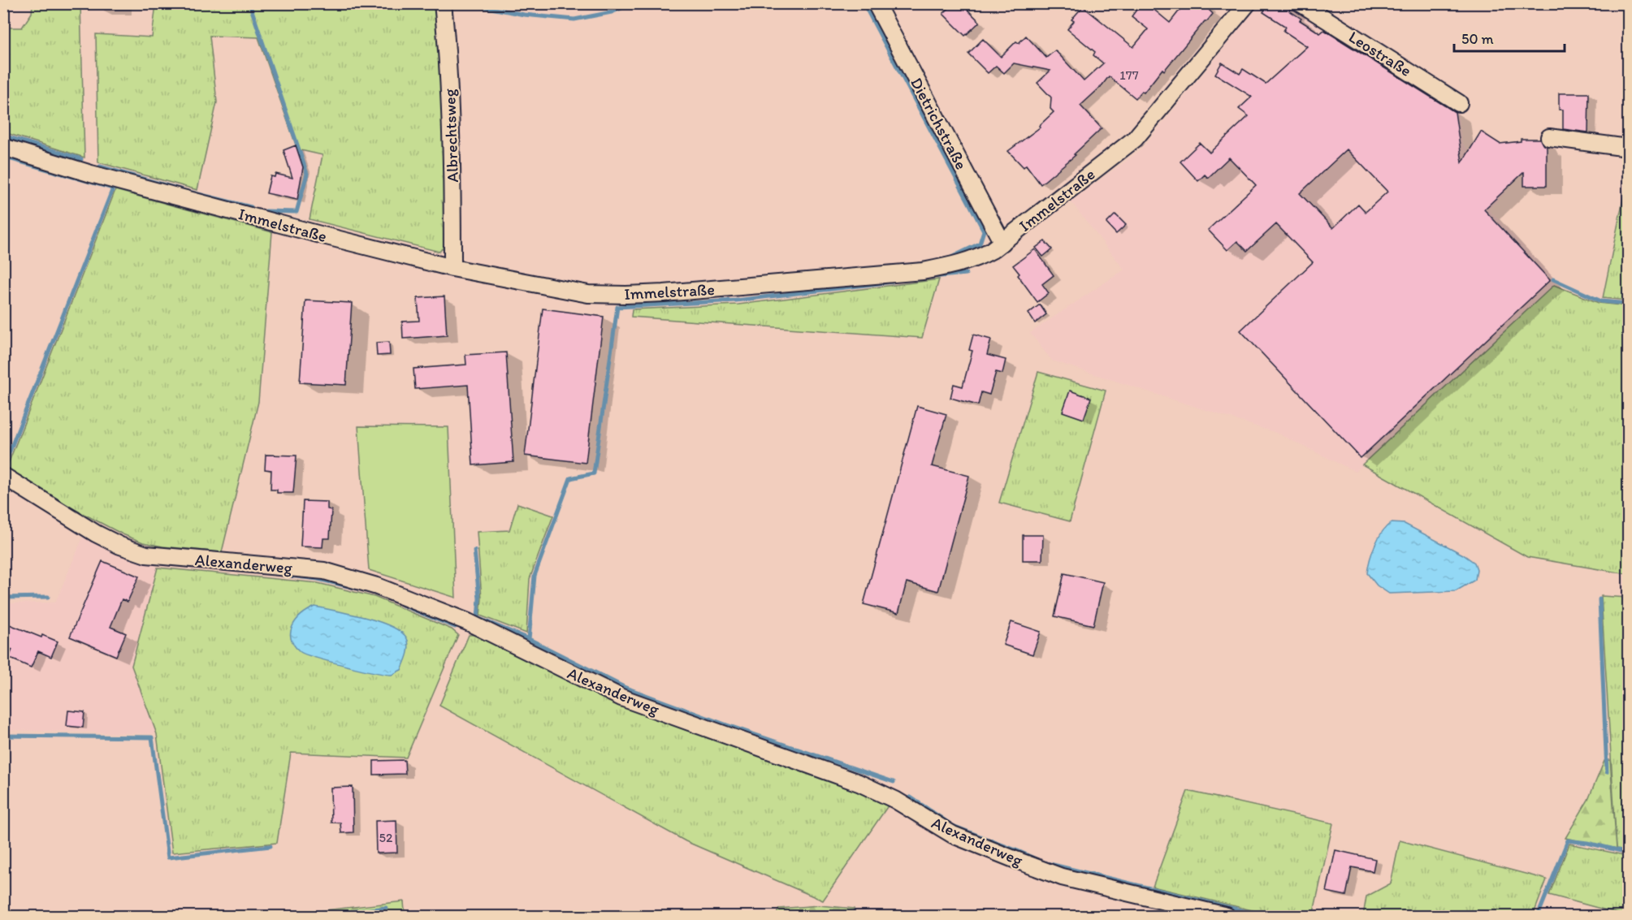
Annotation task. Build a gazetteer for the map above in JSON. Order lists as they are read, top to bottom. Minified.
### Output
{"streets":{"street":["Leostraße","Dietrichstraße","Albrechtsweg","Immelstraße","Alexanderweg"]},"crossings":[["Dietrichstraße","Immelstraße"],["Albrechtsweg","Immelstraße"]],"house_numbers":["177","52"],"scale_bar":"50 m"}
